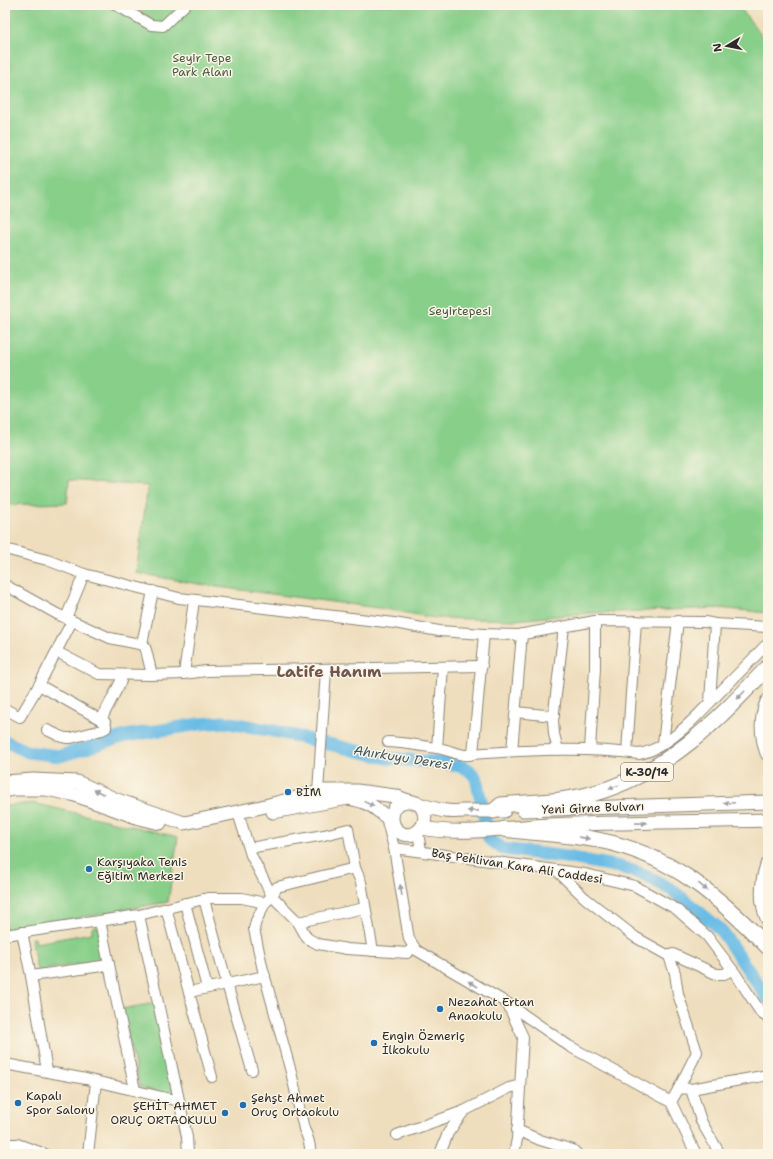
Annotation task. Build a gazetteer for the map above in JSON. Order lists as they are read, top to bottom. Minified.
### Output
{"streets":{"highway":["K-30/14"],"main road":["Yeni Girne Bulvarı"],"street":["Baş Pehlivan Kara Ali Caddesi"]},"crossings":[["K-30/14","Yeni Girne Bulvarı"]],"districts":["Latife Hanım"],"water":["Ahırkuyu Deresi"],"parks":["Seyir Tepe Park Alanı","Seyirtepesi"],"places":["BİM","Karşıyaka Tenis Eğitim Merkezi","Nezahat Ertan Anaokulu","Engin Özmeriç İlkokulu","Kapalı Spor Salonu","Şehşt Ahmet Oruç Ortaokulu","ŞEHİT AHMET ORUÇ ORTAOKULU"],"north":"left"}
